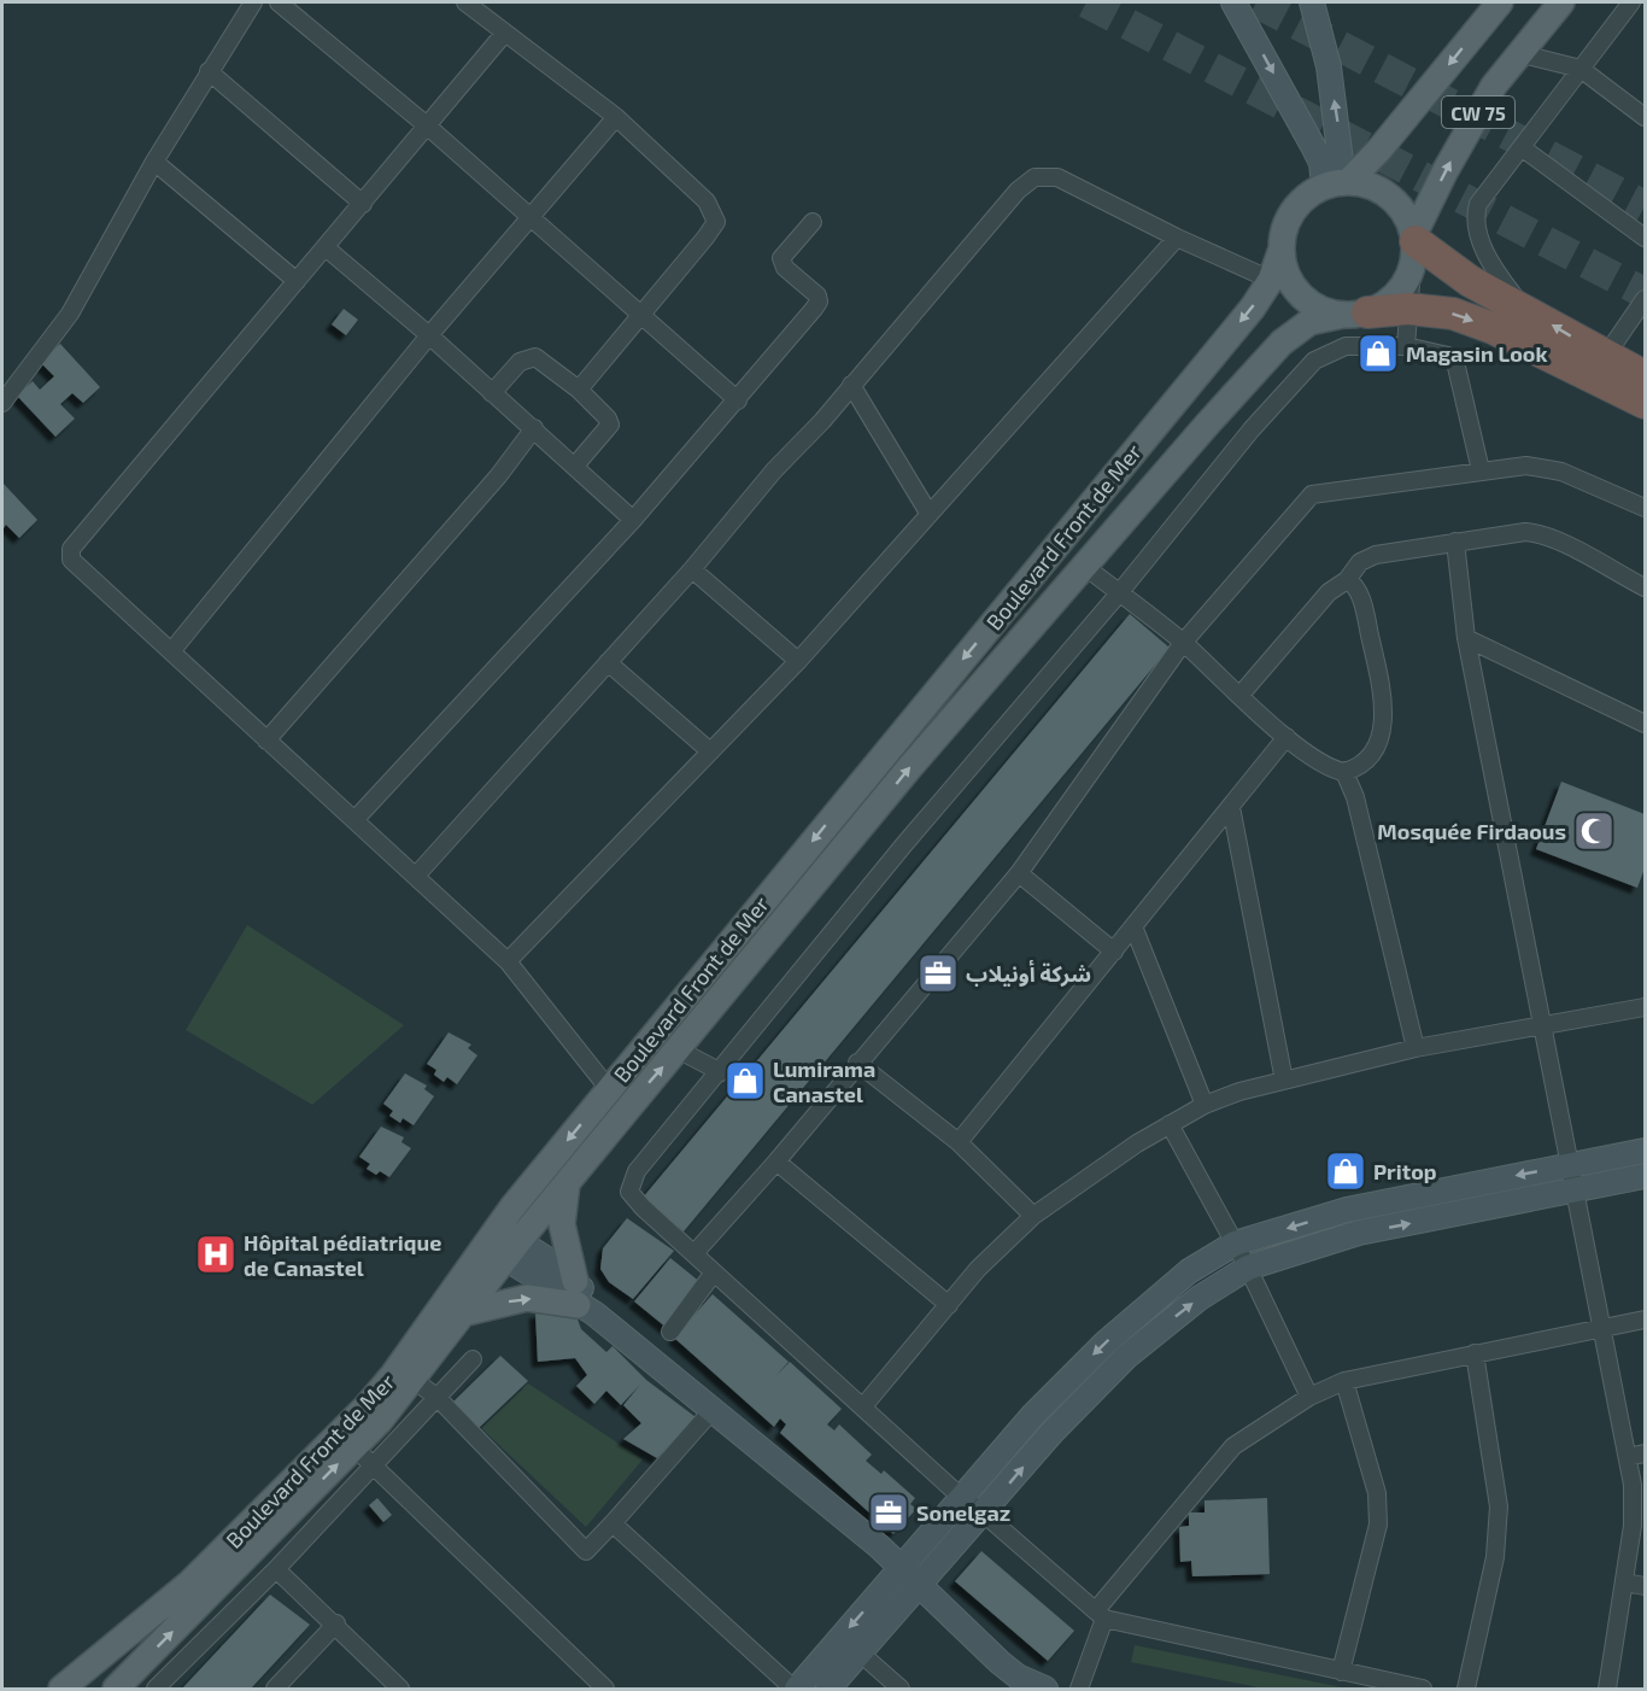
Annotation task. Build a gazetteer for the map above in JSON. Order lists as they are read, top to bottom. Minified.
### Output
{"streets":{"main road":["CW 75","Boulevard Front de Mer"]},"crossings":[["CW 75","Boulevard Front de Mer"]],"places":{"shop":["Magasin Look","Lumirama Canastel","Pritop"],"mosque":["Mosquée Firdaous"],"office":["شركة أونيلاب","Sonelgaz"],"hospital":["Hôpital pédiatrique de Canastel"]}}
